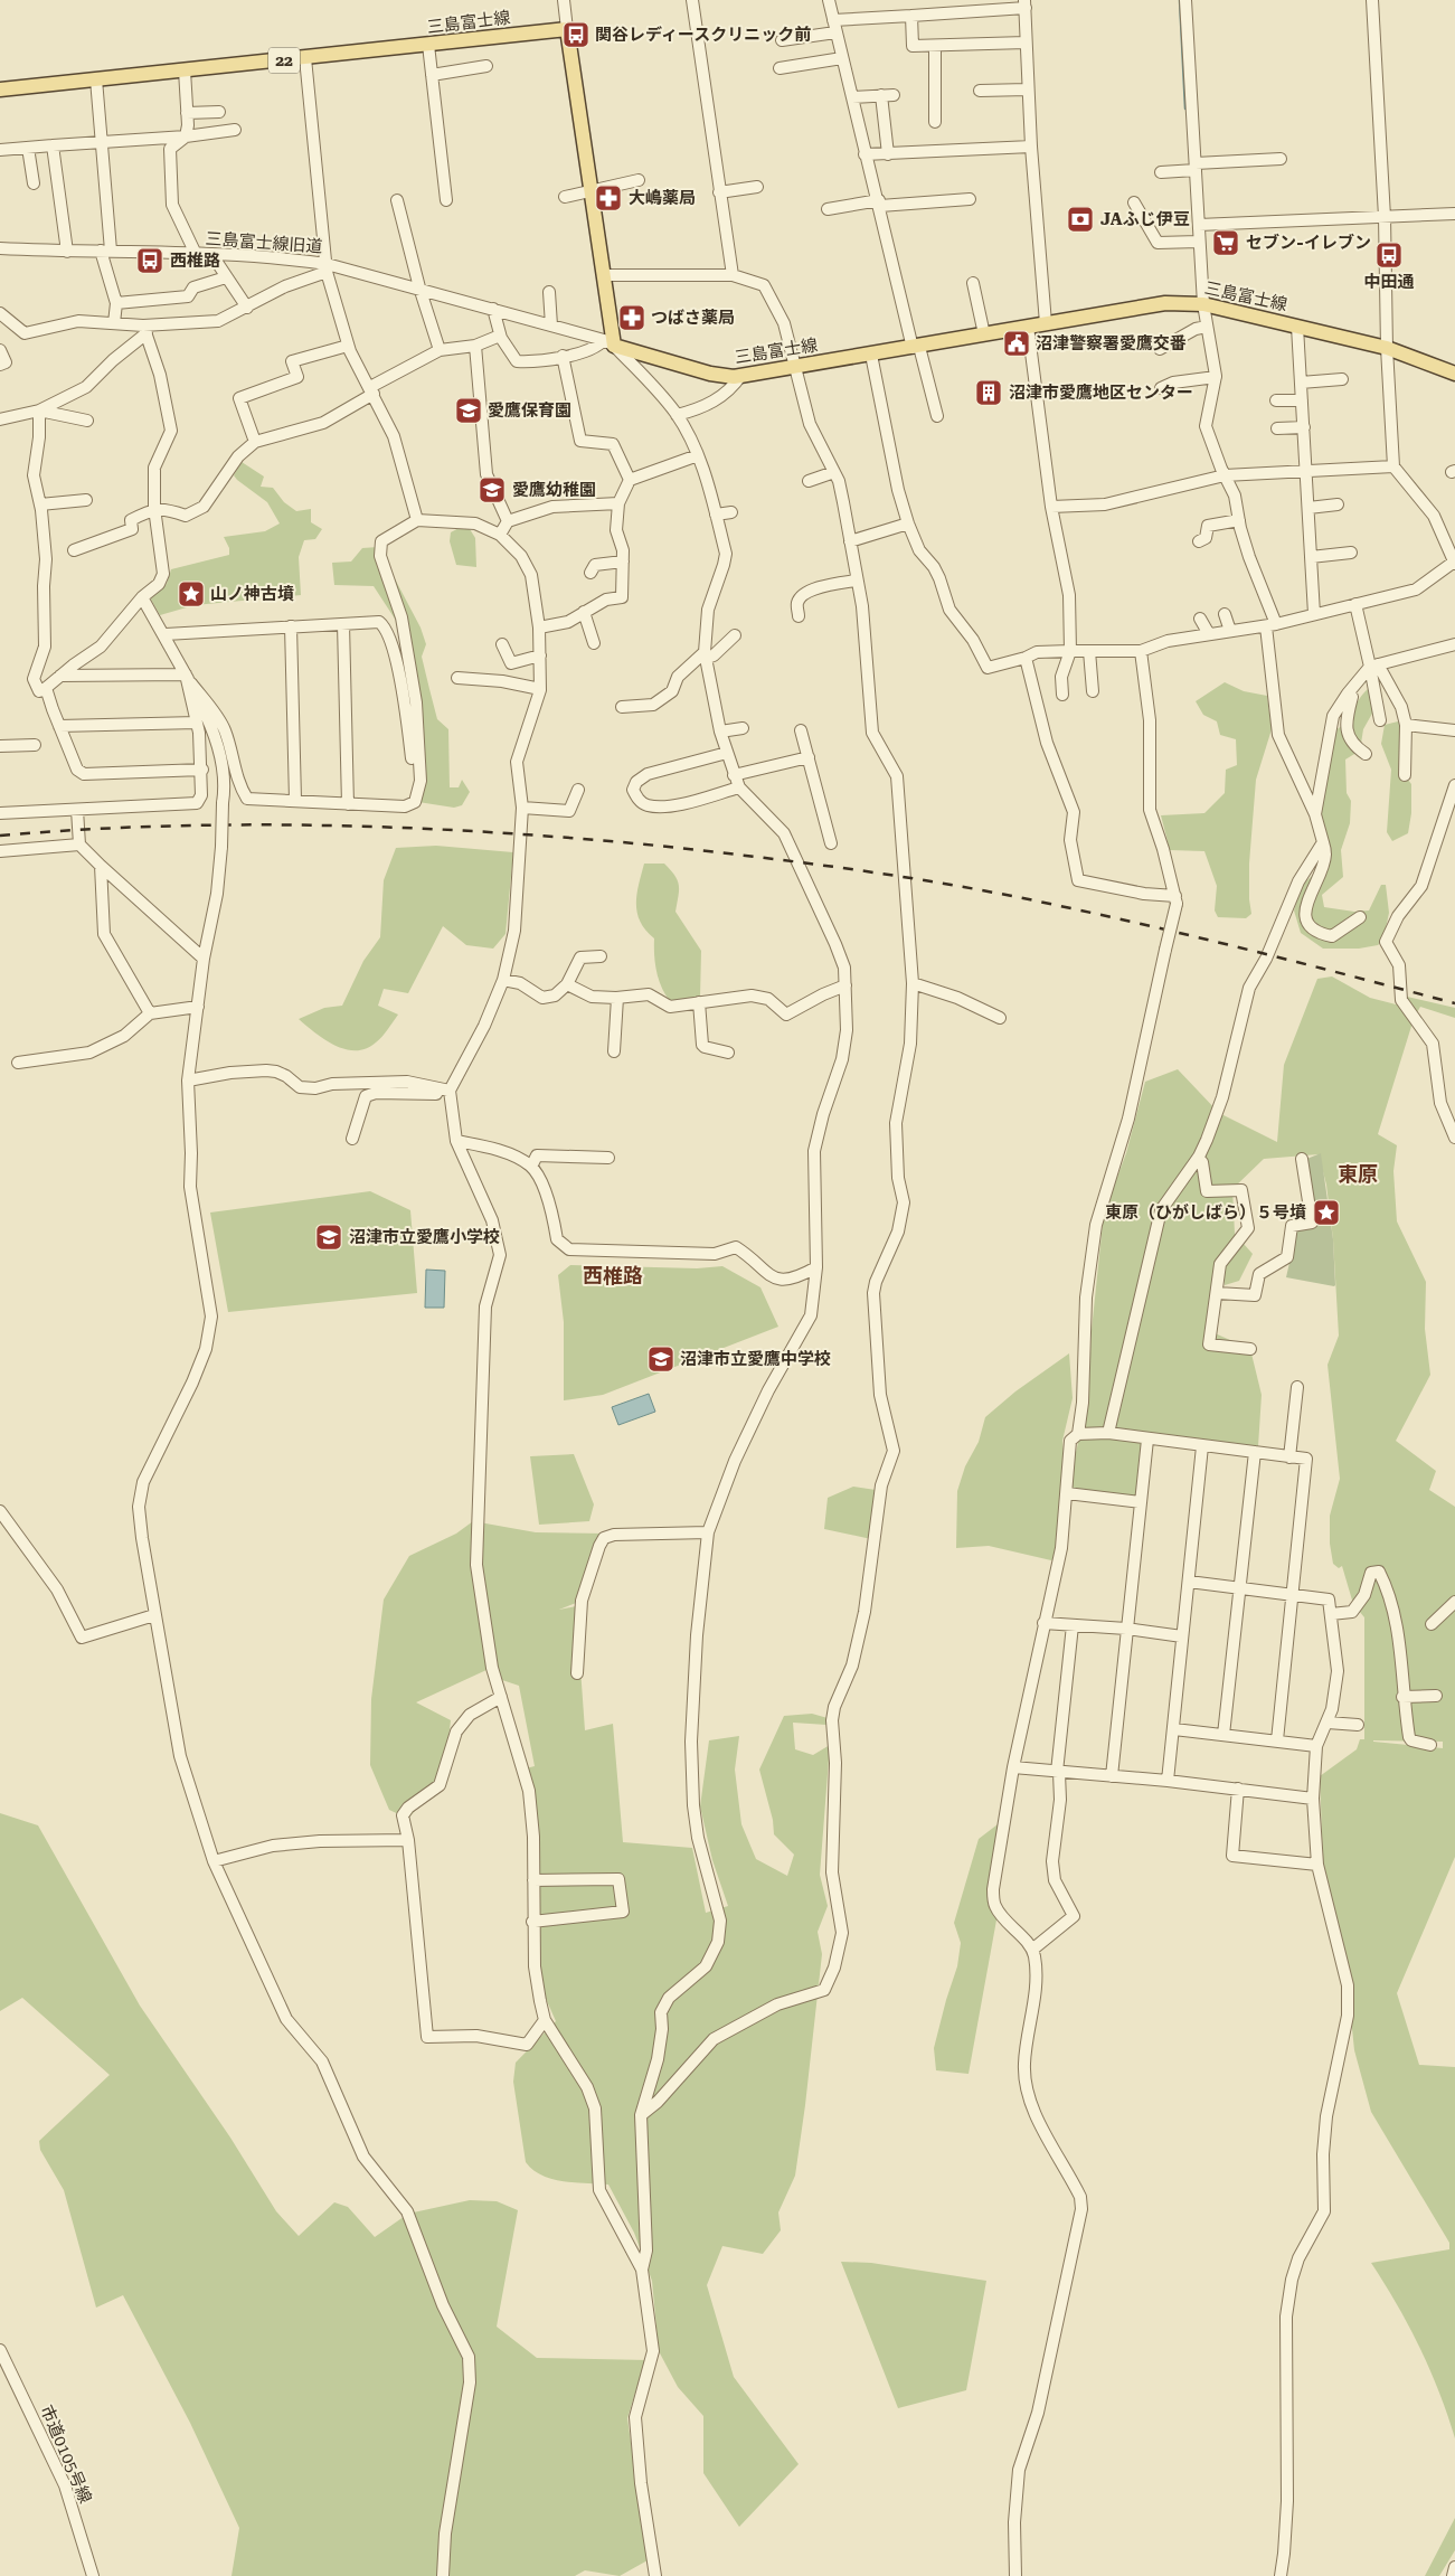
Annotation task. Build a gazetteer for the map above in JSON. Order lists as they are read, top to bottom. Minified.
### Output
{"streets":{"main road":["三島富士線","22"],"street":["三島富士線旧道","市道0105号線"]},"crossings":[["三島富士線","三島富士線旧道"]],"districts":["東原","西椎路"],"places":{"bus stop":["関谷レディースクリニック前","中田通","西椎路"],"pharmacy":["大嶋薬局","つばさ薬局"],"bank":["JAふじ伊豆"],"supermarket":["セブン-イレブン"],"public building":["沼津警察署愛鷹交番"],"building":["沼津市愛鷹地区センター"],"school or university":["愛鷹保育園","愛鷹幼稚園","沼津市立愛鷹小学校","沼津市立愛鷹中学校"],"place":["山ノ神古墳","東原（ひがしばら）５号墳"]}}
